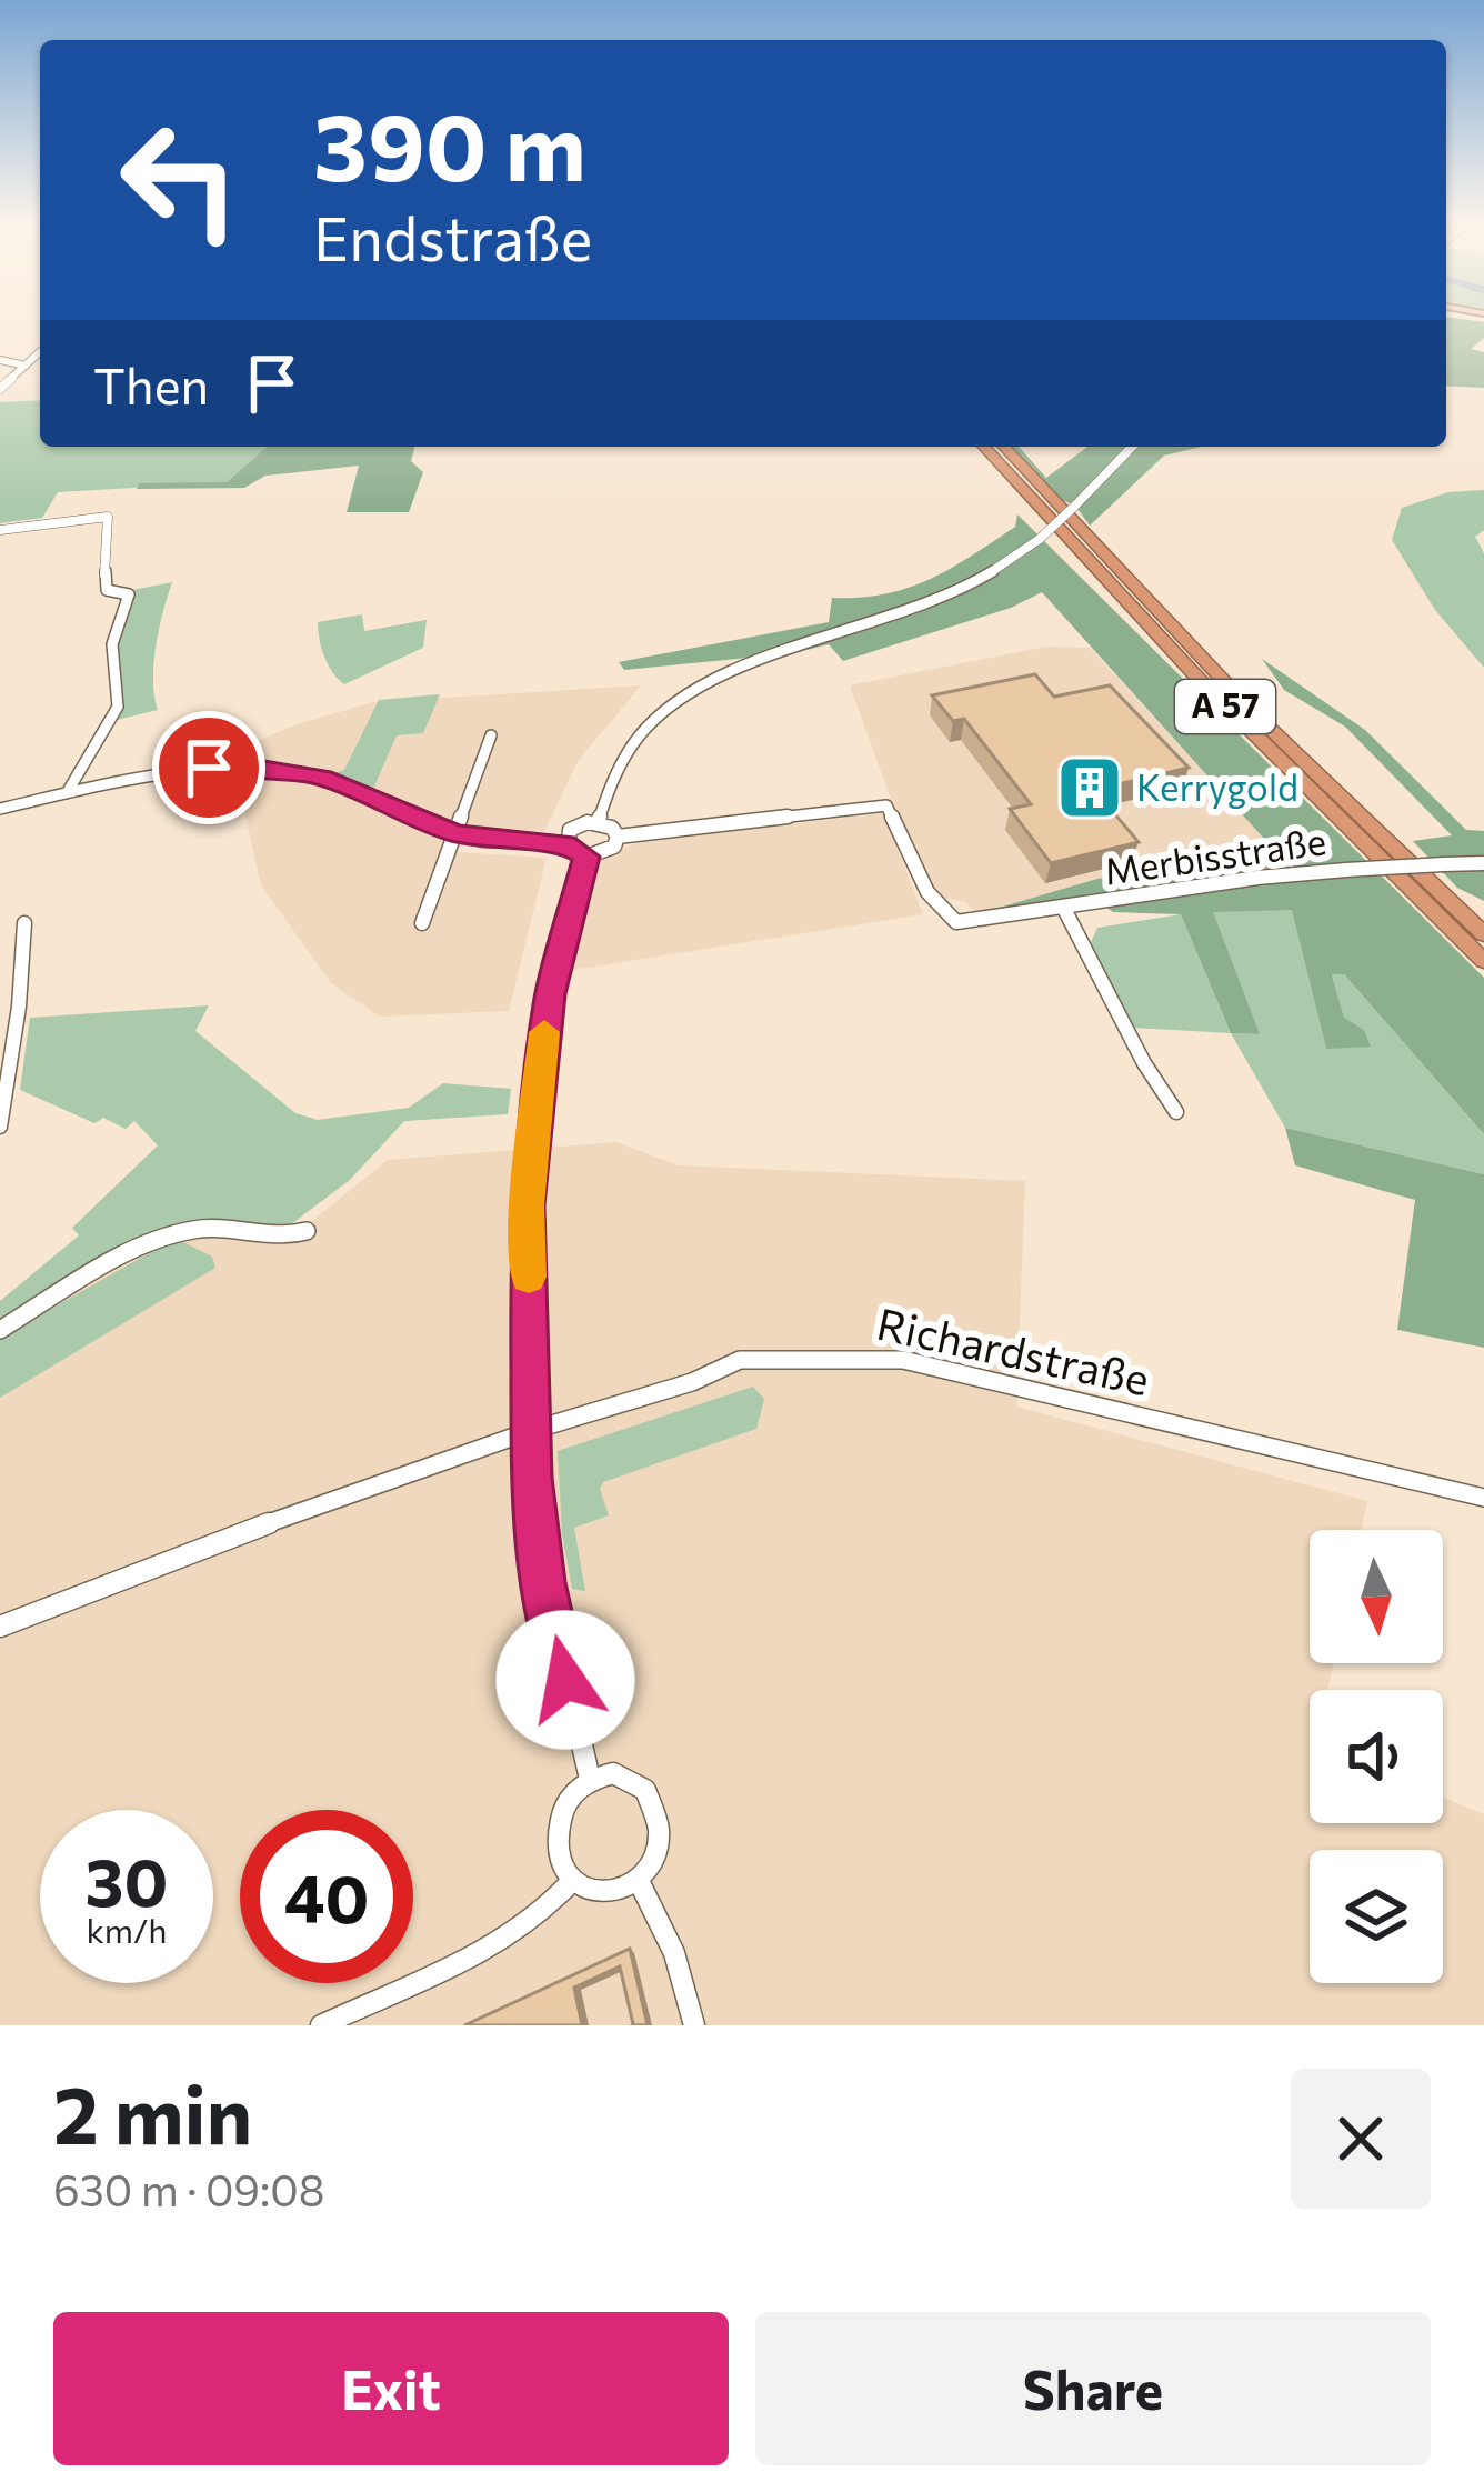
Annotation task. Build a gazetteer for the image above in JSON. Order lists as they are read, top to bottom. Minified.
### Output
{"streets":{"highway":["A 57"],"street":["Merbisstraße","Richardstraße"]},"places":{"building":["Kerrygold"]},"north":"bottom","page":{"turn":["390 m","Endstraße"],"then":"Then","speed":"30 km/h","limit":"40","heading":["2 min","630 m · 09:08"],"buttons":["Exit","Share"]}}
